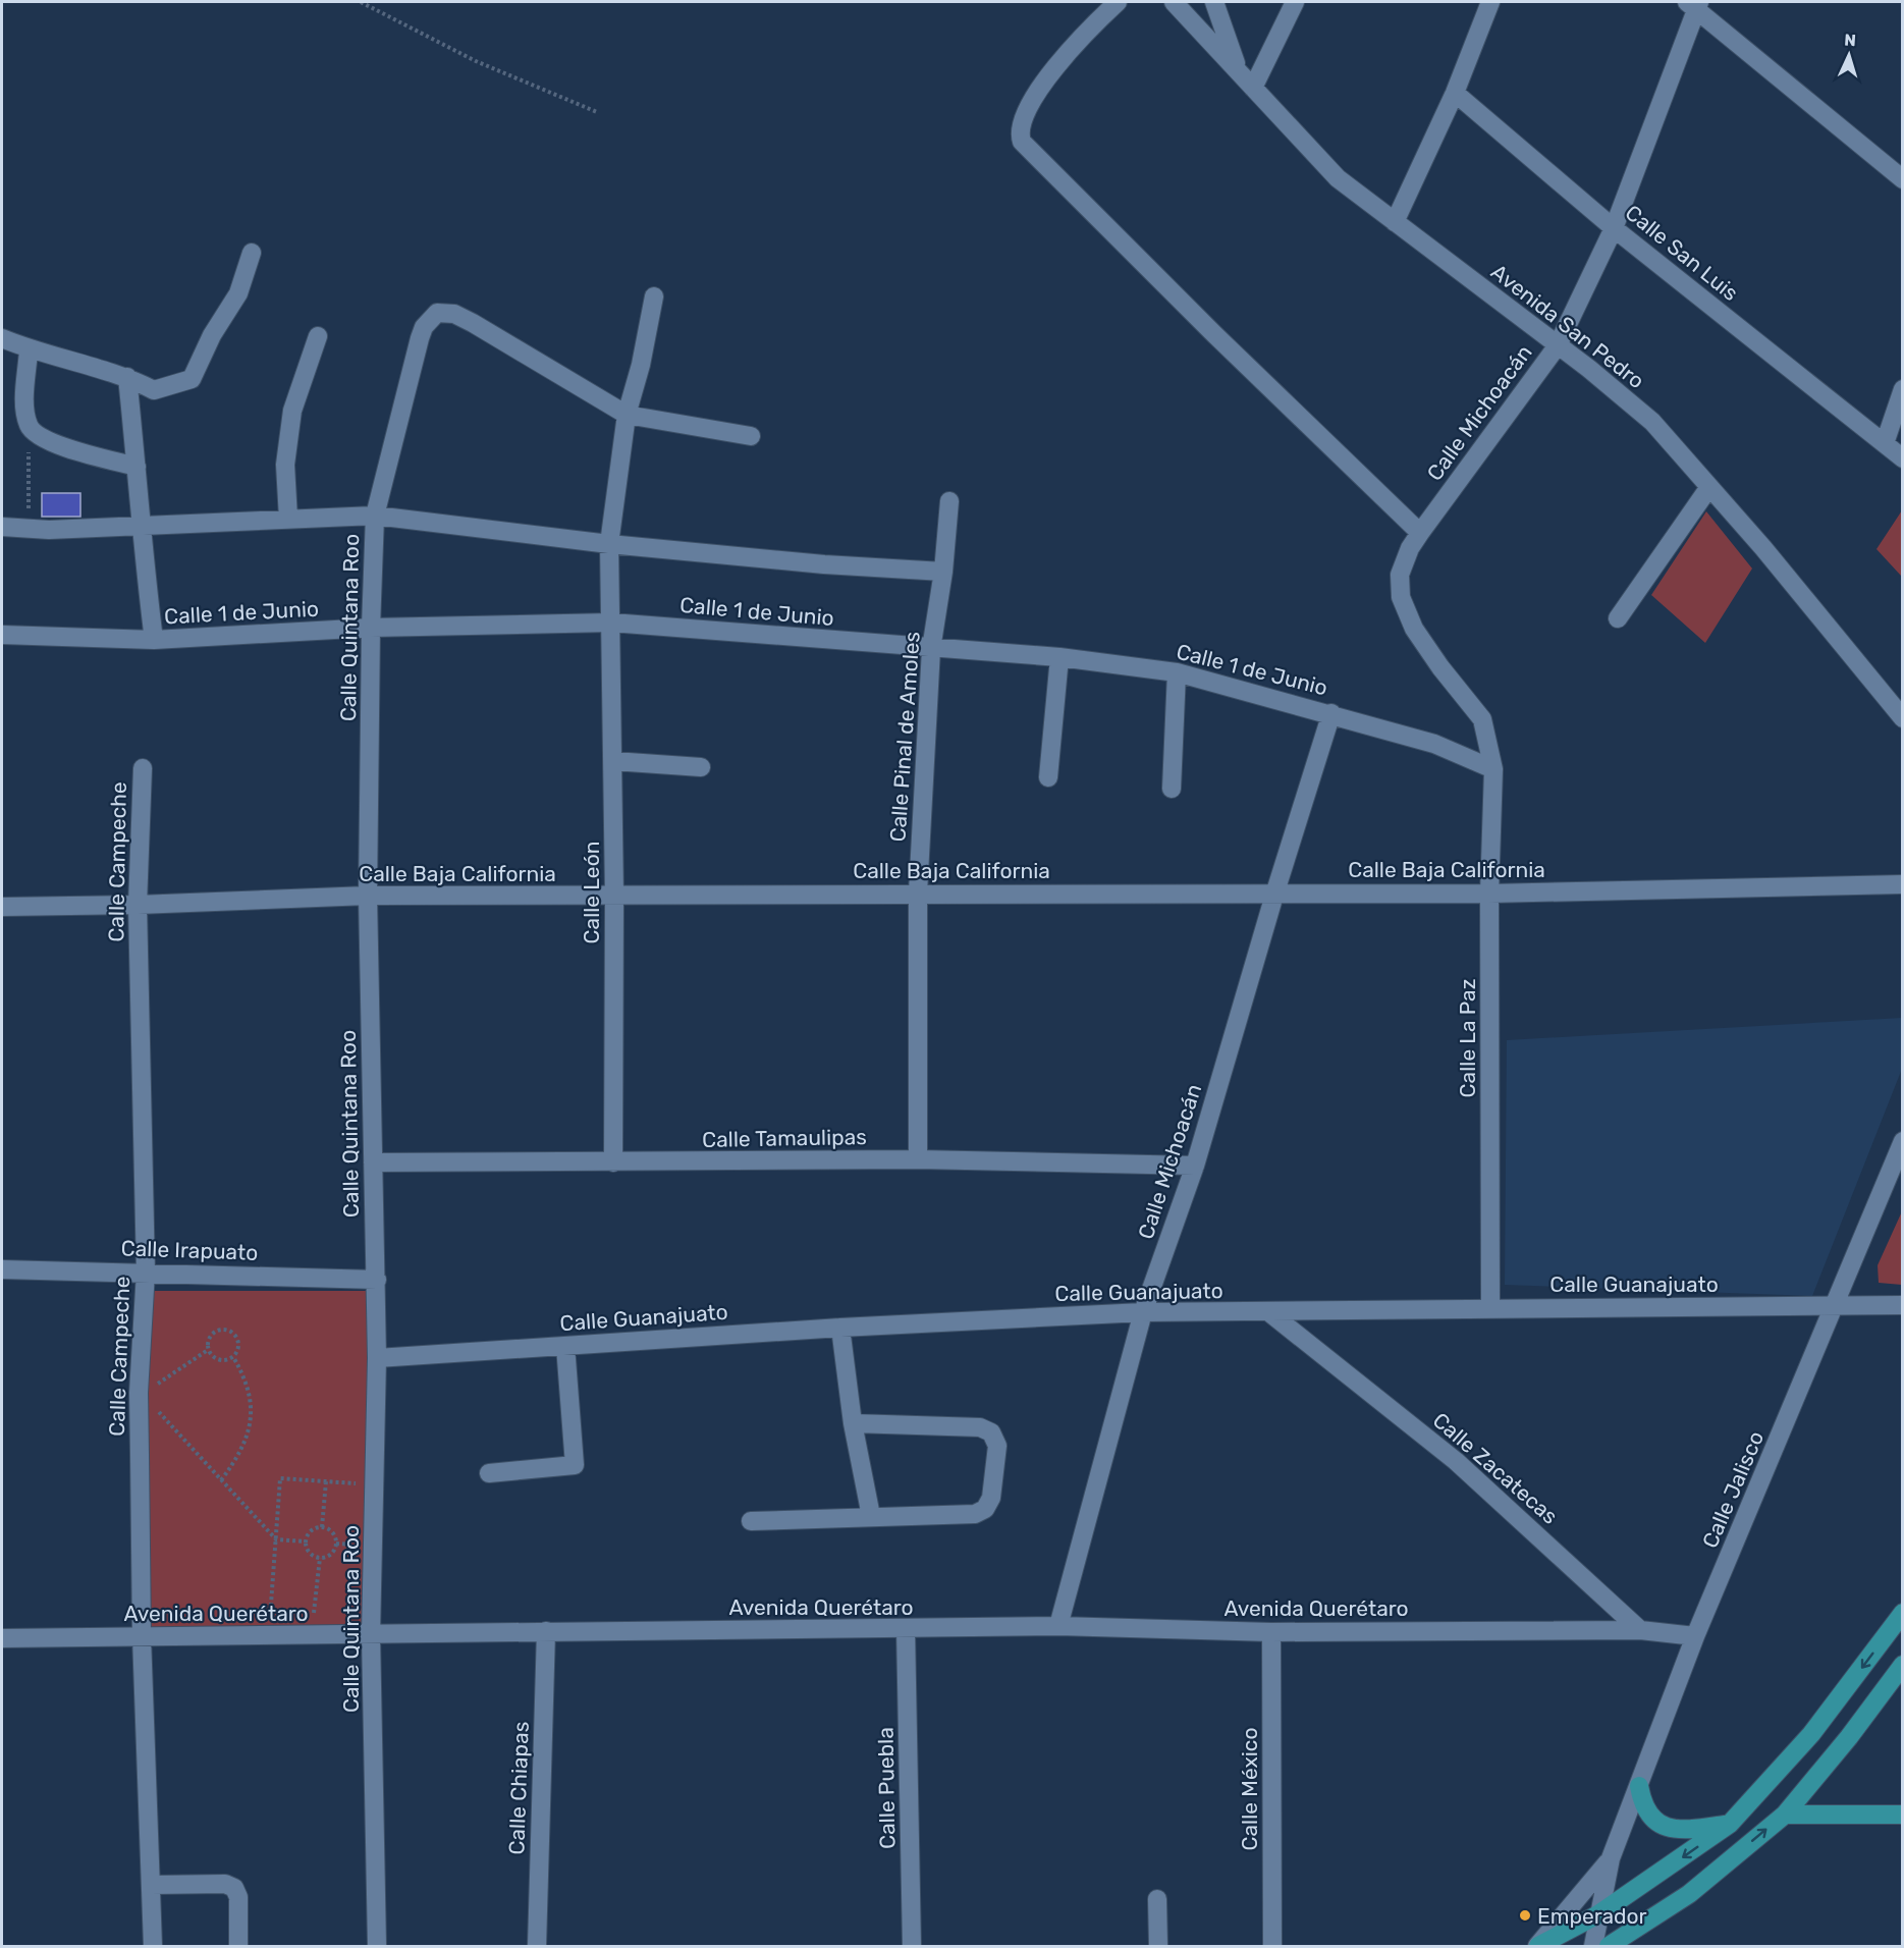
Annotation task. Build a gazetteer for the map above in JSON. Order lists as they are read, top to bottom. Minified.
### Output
{"streets":{"street":["Calle San Luis","Avenida San Pedro","Calle Michoacán","Calle 1 de Junio","Calle Quintana Roo","Calle Pinal de Amoles","Calle Campeche","Calle Baja California","Calle León","Calle La Paz","Calle Tamaulipas","Calle Irapuato","Calle Guanajuato","Calle Zacatecas","Calle Jalisco","Avenida Querétaro","Calle Chiapas","Calle Puebla","Calle México"]},"crossings":[["Calle San Luis","Calle Michoacán"],["Avenida San Pedro","Calle Michoacán"],["Calle Michoacán","Calle 1 de Junio"],["Calle Michoacán","Calle Baja California"],["Calle Michoacán","Calle La Paz"],["Calle Michoacán","Calle Tamaulipas"],["Calle Michoacán","Calle Guanajuato"],["Calle Michoacán","Avenida Querétaro"],["Calle 1 de Junio","Calle Quintana Roo"],["Calle 1 de Junio","Calle Pinal de Amoles"],["Calle 1 de Junio","Calle León"],["Calle 1 de Junio","Calle La Paz"],["Calle Quintana Roo","Calle Baja California"],["Calle Quintana Roo","Calle Tamaulipas"],["Calle Quintana Roo","Calle Irapuato"],["Calle Quintana Roo","Calle Guanajuato"],["Calle Quintana Roo","Avenida Querétaro"],["Calle Pinal de Amoles","Calle Baja California"],["Calle Pinal de Amoles","Calle Tamaulipas"],["Calle Campeche","Calle Baja California"],["Calle Campeche","Calle Irapuato"],["Calle Campeche","Avenida Querétaro"],["Calle Baja California","Calle León"],["Calle Baja California","Calle La Paz"],["Calle León","Calle Tamaulipas"],["Calle La Paz","Calle Guanajuato"],["Calle Guanajuato","Calle Zacatecas"],["Calle Guanajuato","Calle Jalisco"],["Calle Zacatecas","Avenida Querétaro"],["Avenida Querétaro","Calle Chiapas"],["Avenida Querétaro","Calle Puebla"],["Avenida Querétaro","Calle México"]],"places":["Emperador"],"north":"top"}
